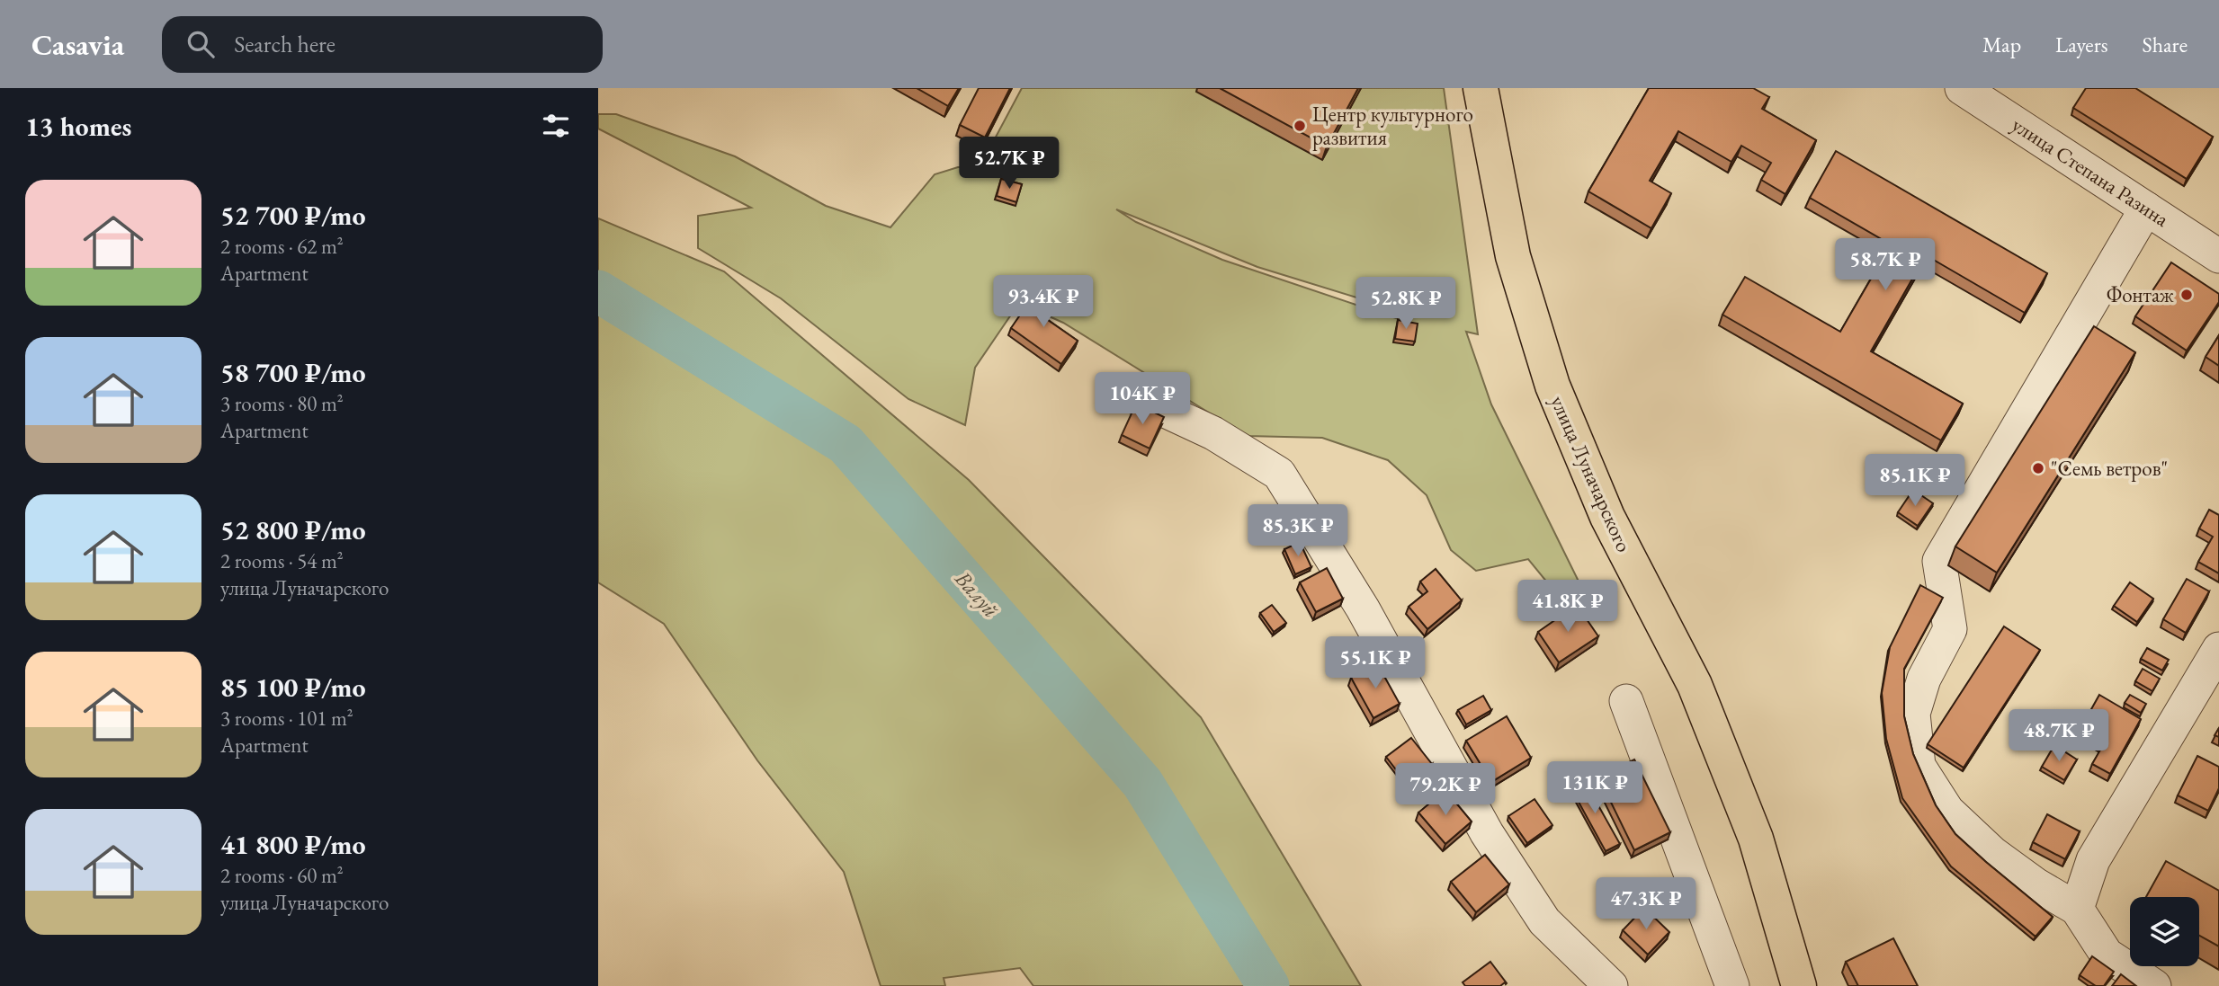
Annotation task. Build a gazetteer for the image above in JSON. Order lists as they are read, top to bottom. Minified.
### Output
{"streets":{"main road":["улица Луначарского"],"street":["улица Степана Разина"]},"water":["Валуй"],"places":["Центр культурного развития","Фонтаж","\"Семь ветров\""],"page":{"header":"Casavia","search":"Search here","nav":["Map","Layers","Share"],"heading":"13 homes","price":["52.7K ₽","58.7K ₽","93.4K ₽","52.8K ₽","104K ₽","85.1K ₽","85.3K ₽","41.8K ₽","55.1K ₽","48.7K ₽","131K ₽","79.2K ₽","47.3K ₽"],"list":[{"name":"52 700 ₽/mo","note":"2 rooms · 62 m² · Apartment"},{"name":"58 700 ₽/mo","note":"3 rooms · 80 m² · Apartment"},{"name":"52 800 ₽/mo","note":"2 rooms · 54 m² · улица Луначарского"},{"name":"85 100 ₽/mo","note":"3 rooms · 101 m² · Apartment"},{"name":"41 800 ₽/mo","note":"2 rooms · 60 m² · улица Луначарского"}]}}
